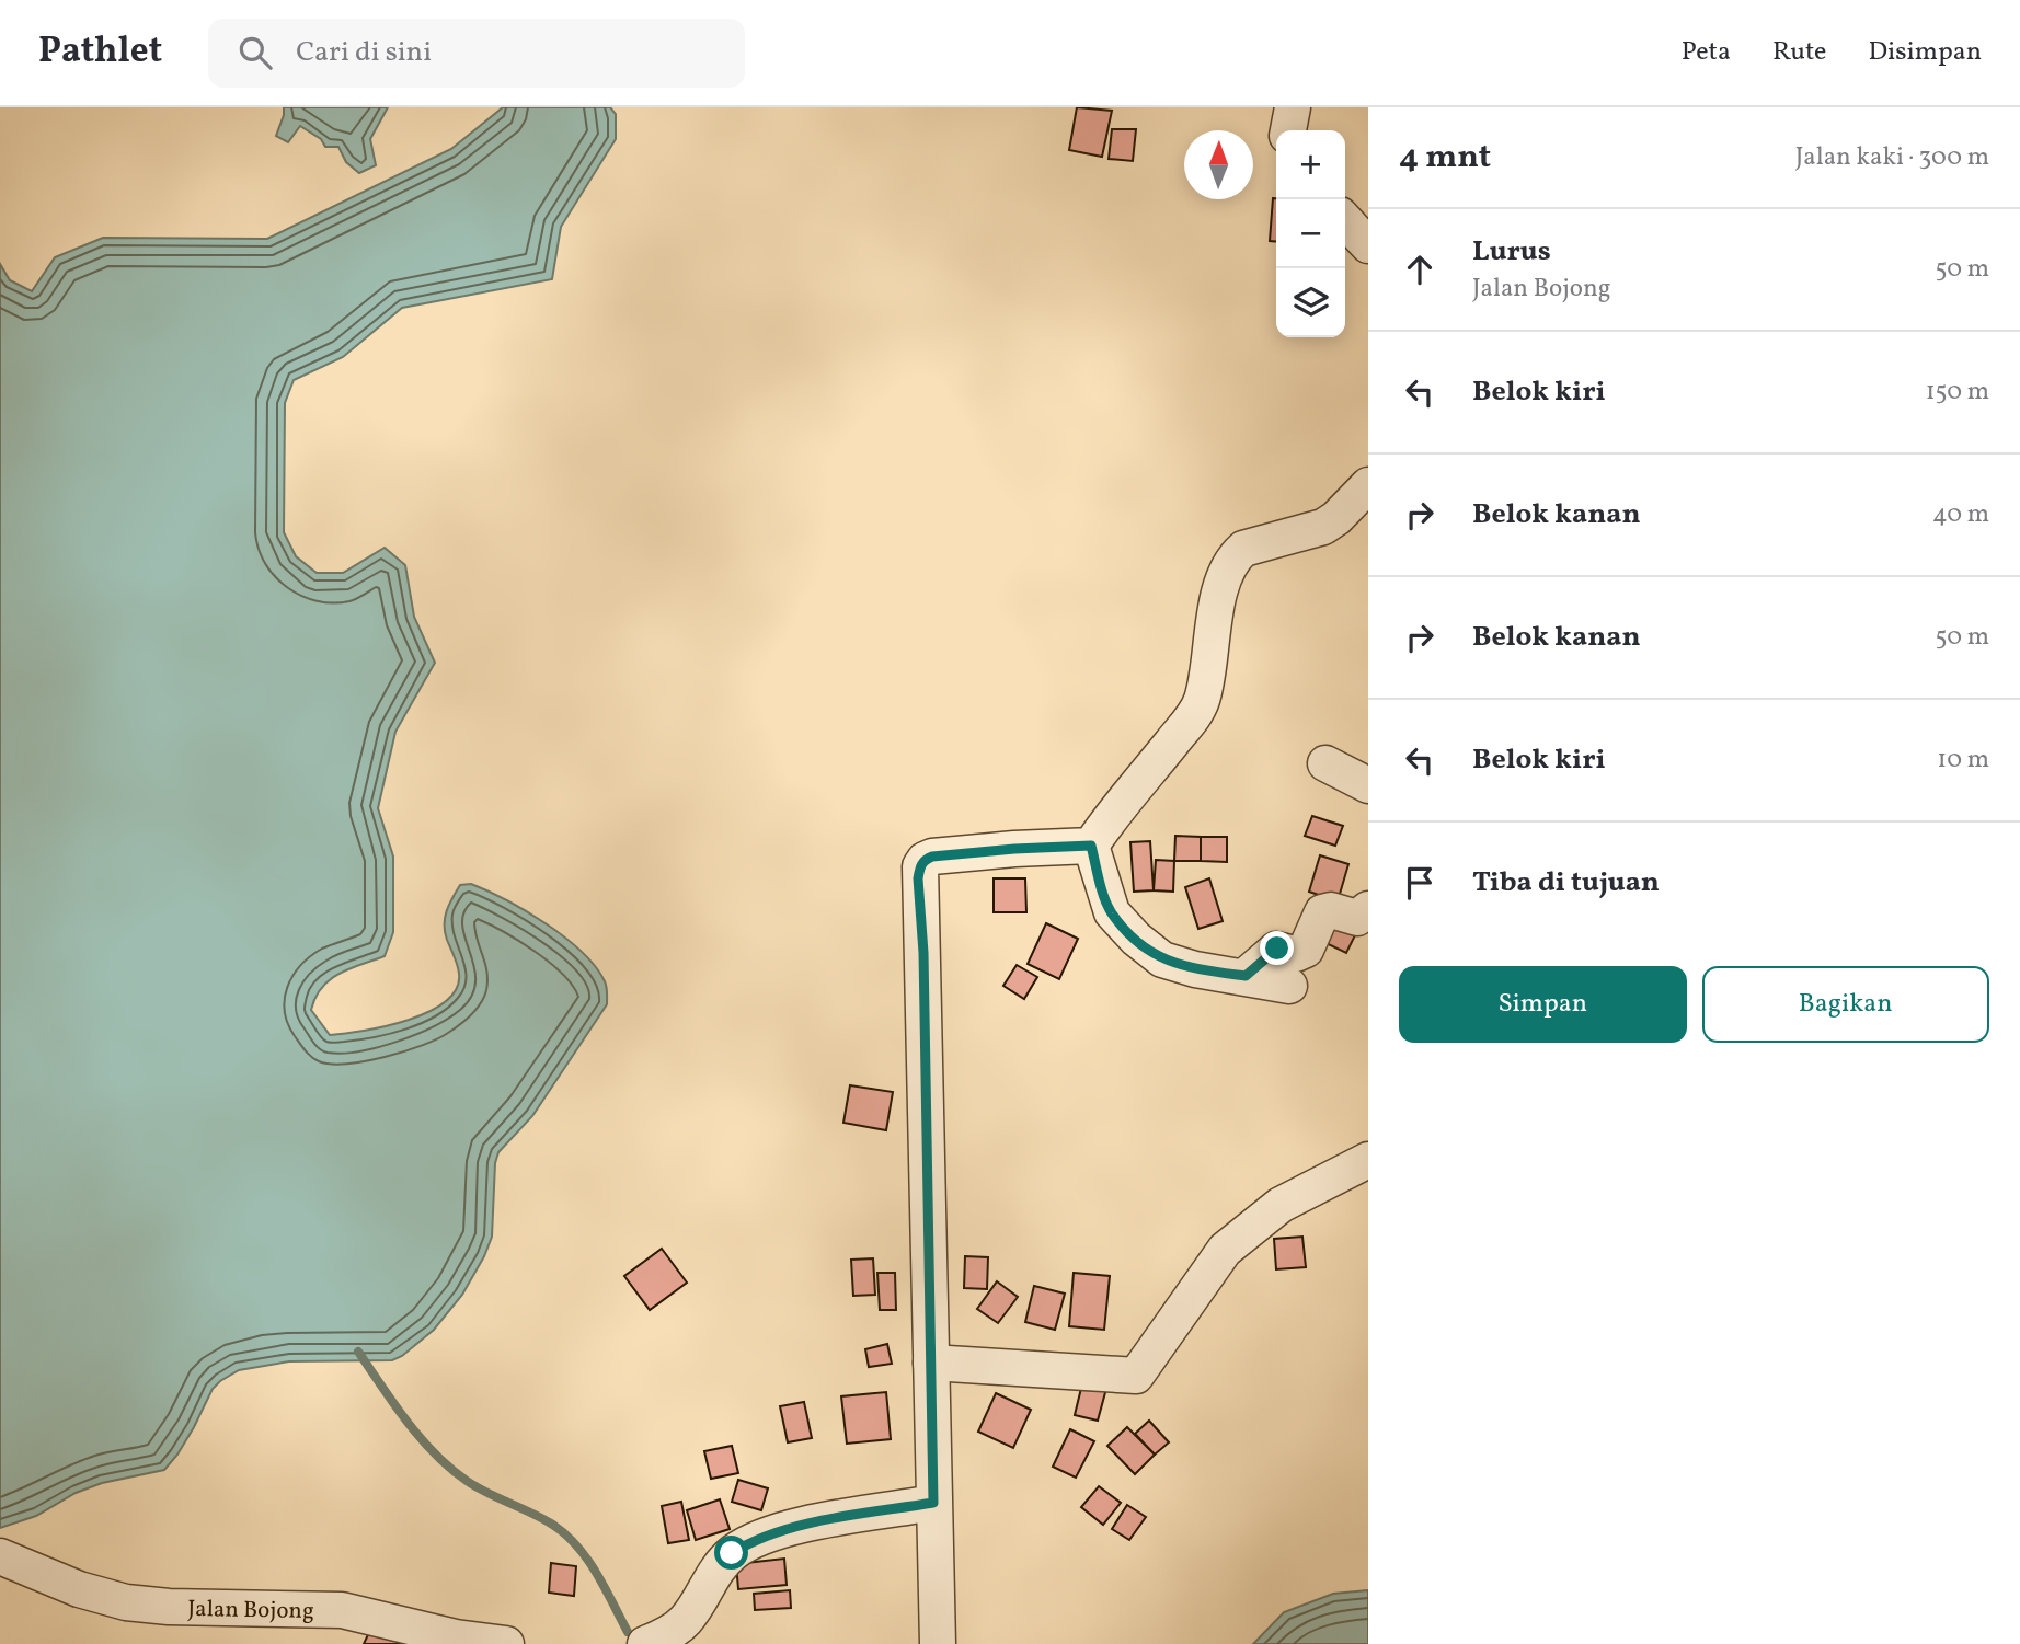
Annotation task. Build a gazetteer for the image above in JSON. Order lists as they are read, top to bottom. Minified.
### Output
{"streets":{"street":["Jalan Bojong"]},"north":"top","page":{"header":"Pathlet","search":"Cari di sini","nav":["Peta","Rute","Disimpan"],"heading":["4 mnt","Jalan kaki · 300 m"],"map_buttons":["+","−"],"list":[["Lurus","Jalan Bojong","50 m"],["Belok kiri","150 m"],["Belok kanan","40 m"],["Belok kanan","50 m"],["Belok kiri","10 m"],"Tiba di tujuan"],"buttons":["Simpan","Bagikan"]}}
